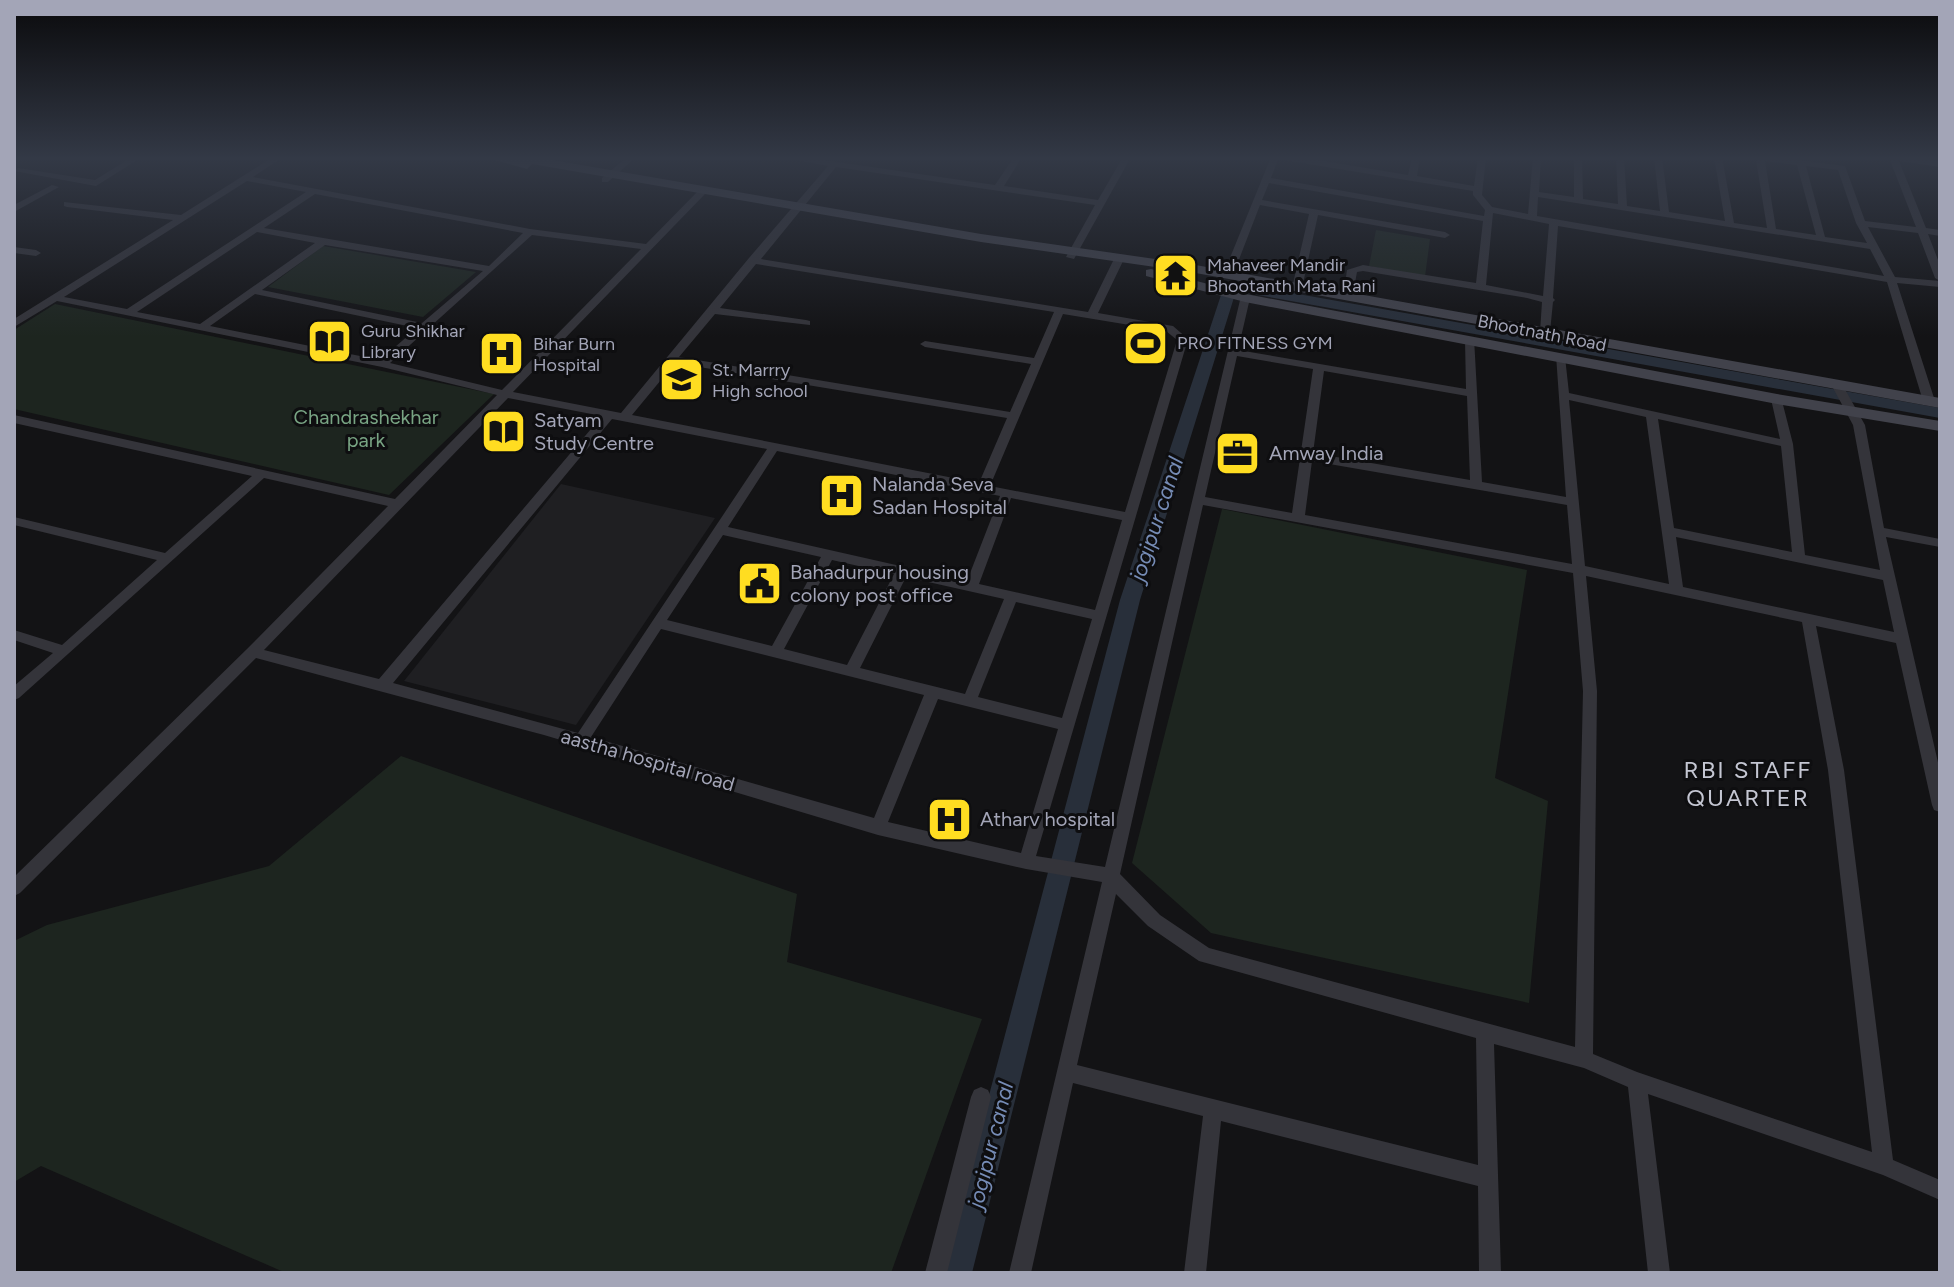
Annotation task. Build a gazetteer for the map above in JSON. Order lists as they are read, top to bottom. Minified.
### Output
{"streets":{"street":["Bhootnath Road","aastha hospital road"]},"districts":["RBI STAFF QUARTER"],"water":["jogipur canal"],"parks":["Chandrashekhar park"],"places":{"temple":["Mahaveer Mandir Bhootanth Mata Rani"],"library":["Guru Shikhar Library","Satyam Study Centre"],"sports":["PRO FITNESS GYM"],"hospital":["Bihar Burn Hospital","Nalanda Seva Sadan Hospital","Atharv hospital"],"school or university":["St. Marrry High school"],"office":["Amway India"],"public building":["Bahadurpur housing colony post office"]}}
